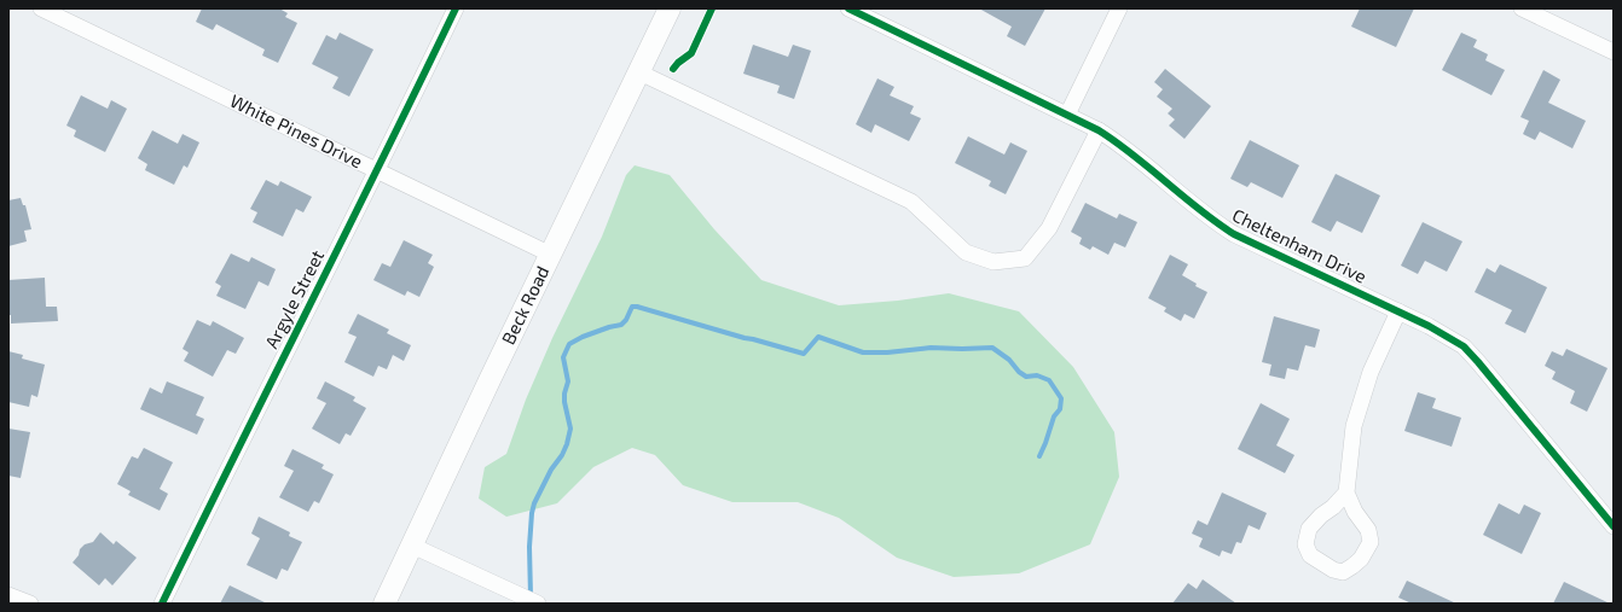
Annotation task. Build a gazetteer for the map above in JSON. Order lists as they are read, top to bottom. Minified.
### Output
{"streets":{"main road":["Beck Road"],"street":["White Pines Drive","Cheltenham Drive","Argyle Street"]},"crossings":[["White Pines Drive","Argyle Street"],["White Pines Drive","Beck Road"]]}
